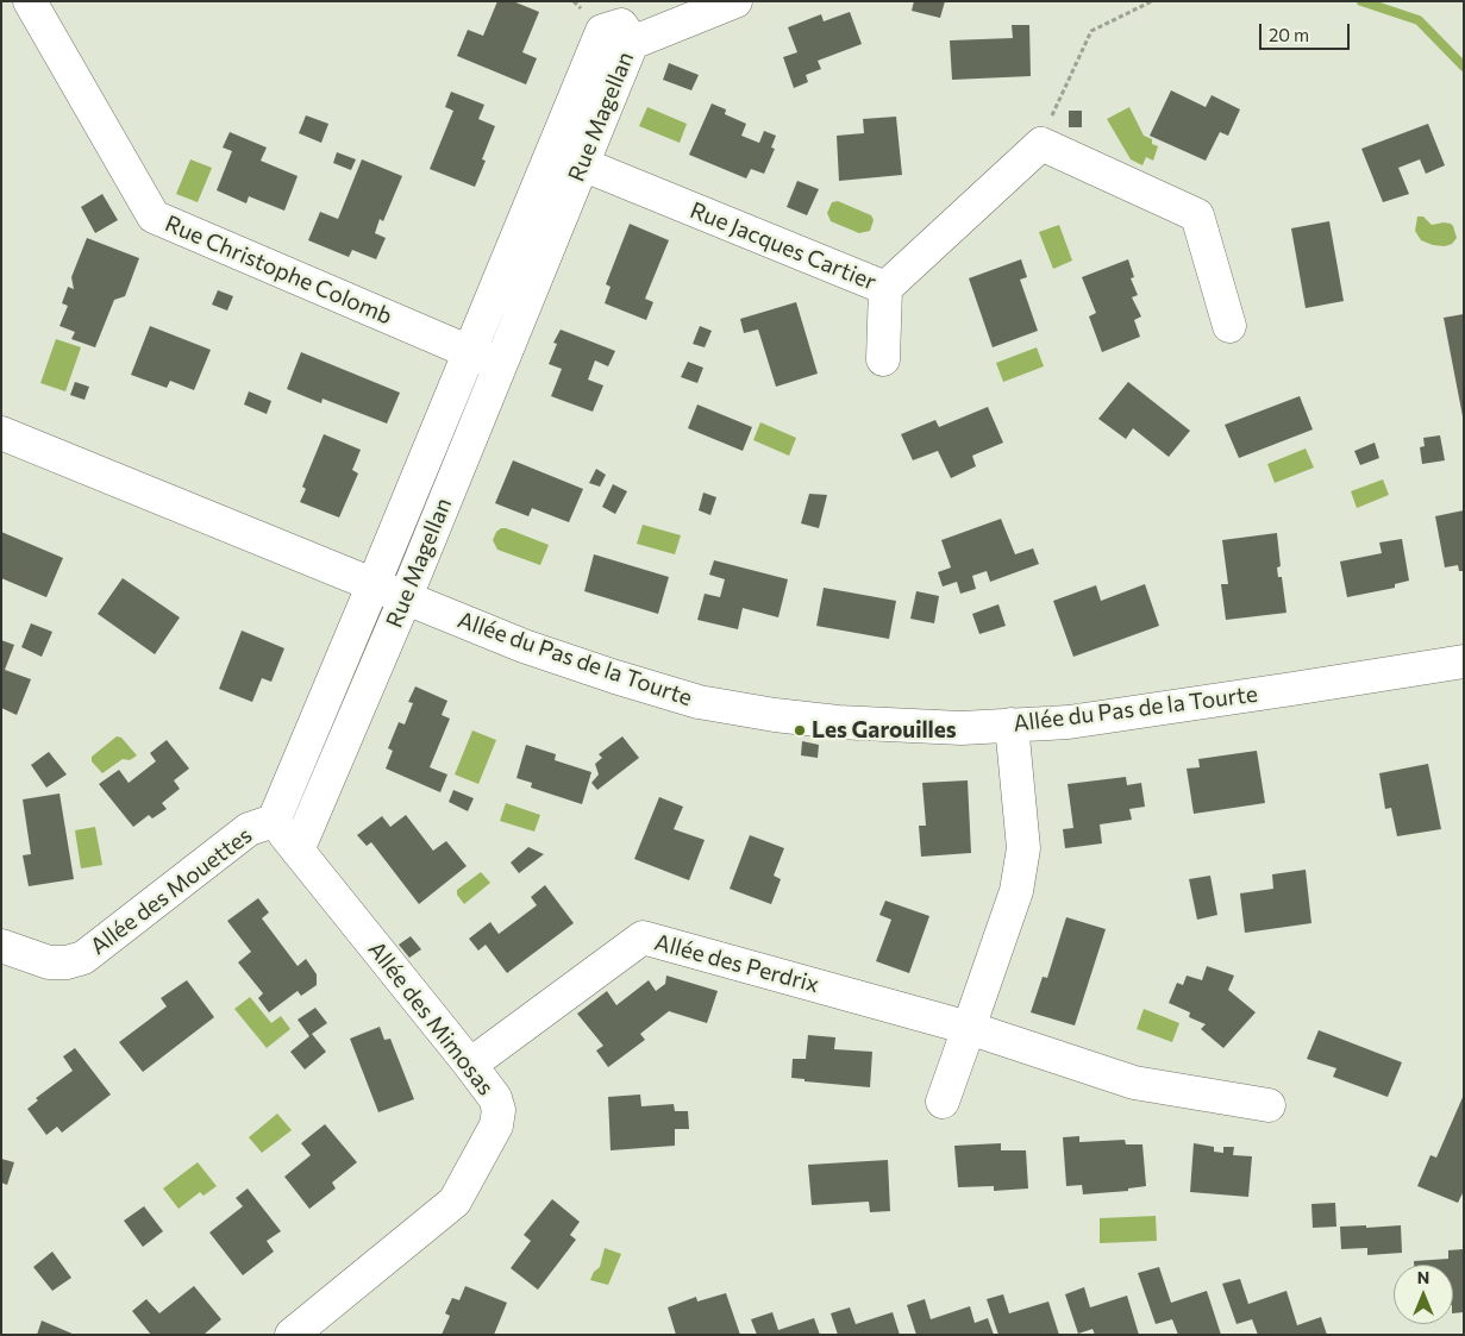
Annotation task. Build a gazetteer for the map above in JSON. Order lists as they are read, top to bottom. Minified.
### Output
{"streets":{"street":["Rue Magellan","Rue Jacques Cartier","Rue Christophe Colomb","Allée du Pas de la Tourte","Allée des Mouettes","Allée des Perdrix","Allée des Mimosas"]},"crossings":[["Rue Magellan","Rue Jacques Cartier"],["Rue Magellan","Rue Christophe Colomb"],["Rue Magellan","Allée du Pas de la Tourte"],["Rue Magellan","Allée des Mouettes"],["Rue Magellan","Allée des Mimosas"],["Allée des Perdrix","Allée des Mimosas"]],"places":["Les Garouilles"],"scale_bar":"20 m","north":"top"}
